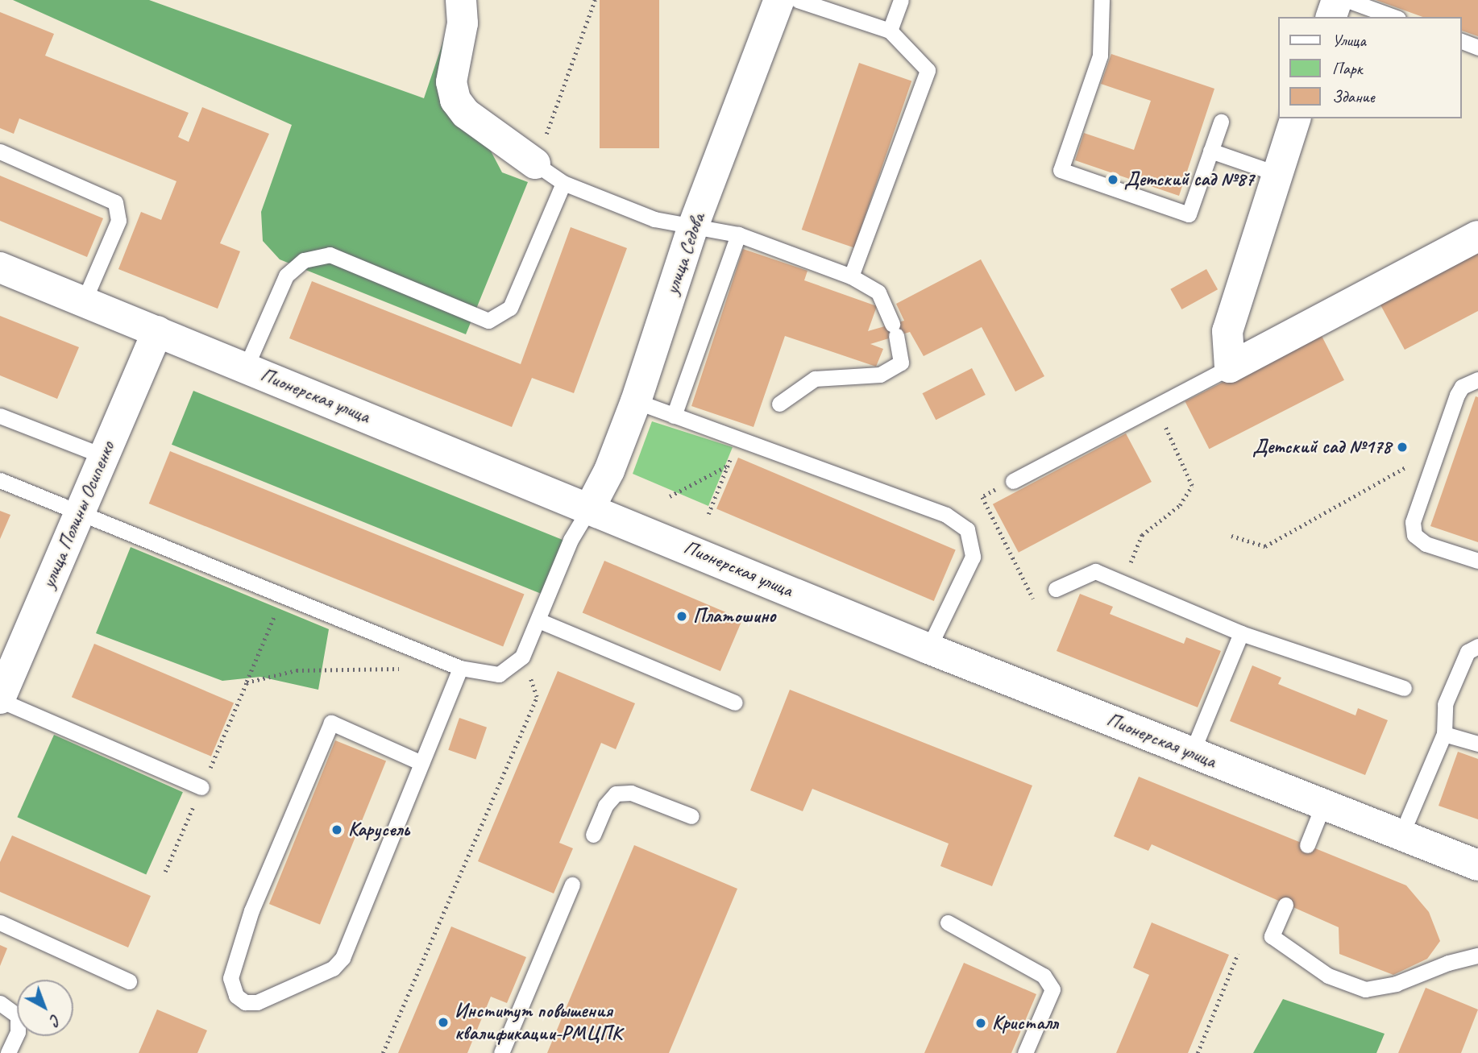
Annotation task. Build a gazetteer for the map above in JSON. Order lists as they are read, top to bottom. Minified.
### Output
{"streets":{"street":["улица Седова","Пионерская улица","улица Полины Осипенко"]},"crossings":[["улица Седова","Пионерская улица"],["Пионерская улица","улица Полины Осипенко"]],"places":["Детский сад №87","Детский сад №178","Платошино","Карусель","Институт повышения квалификации-РМЦПК","Кристалл"],"legend":["Улица","Парк","Здание"],"north":"bottom right"}
